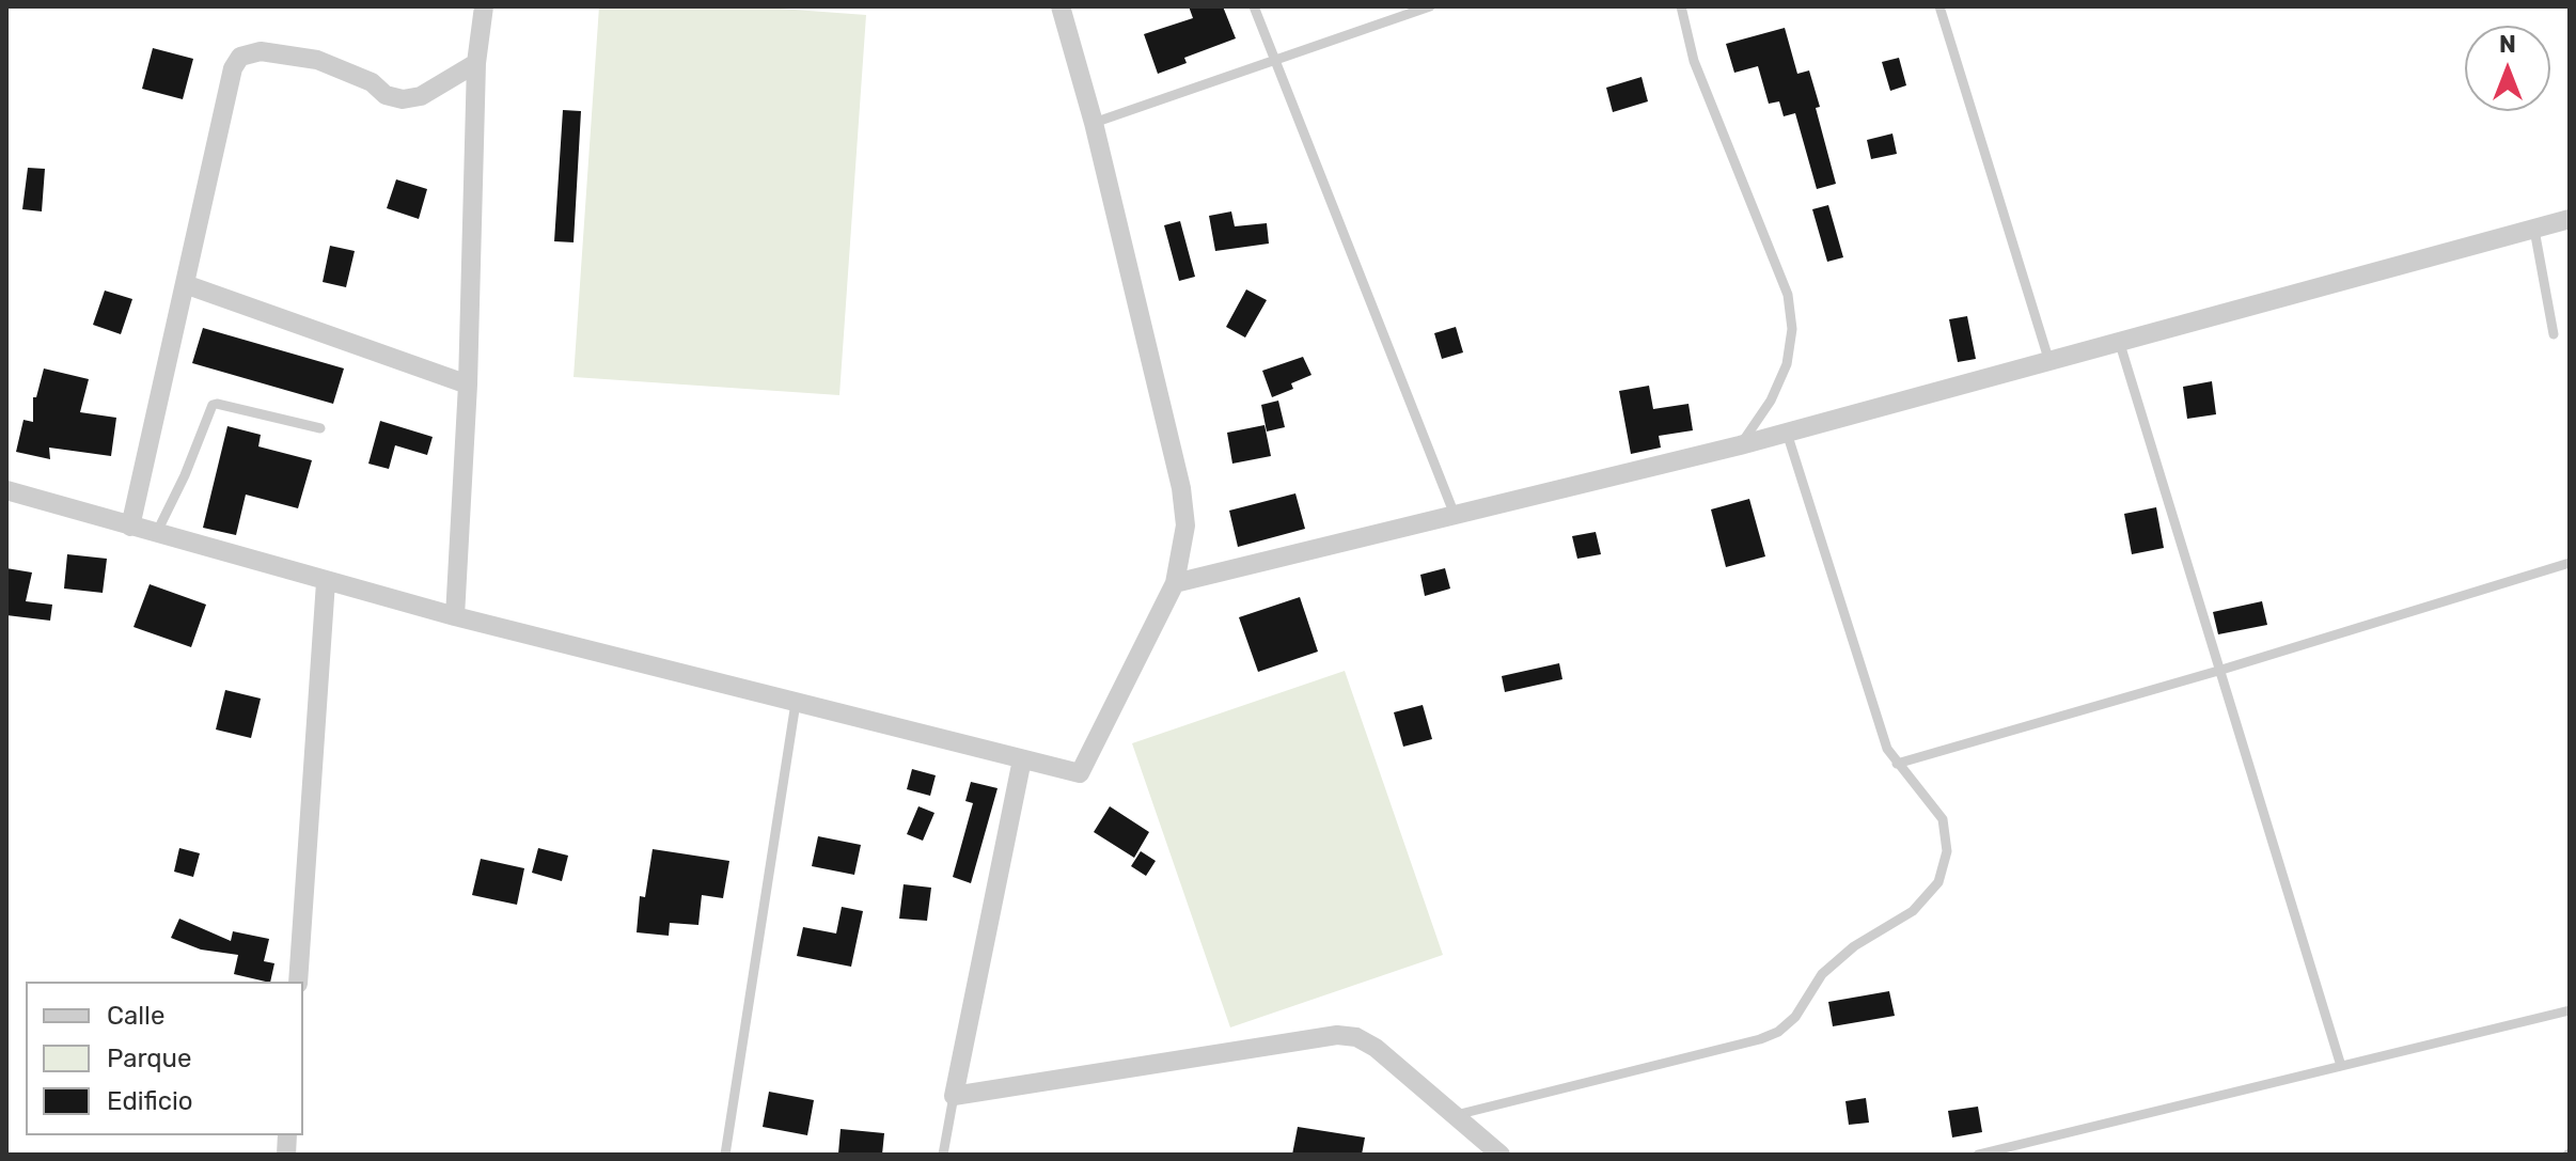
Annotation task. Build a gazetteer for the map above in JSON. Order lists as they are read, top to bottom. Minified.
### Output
{"legend":["Calle","Parque","Edificio"],"north":"top"}
